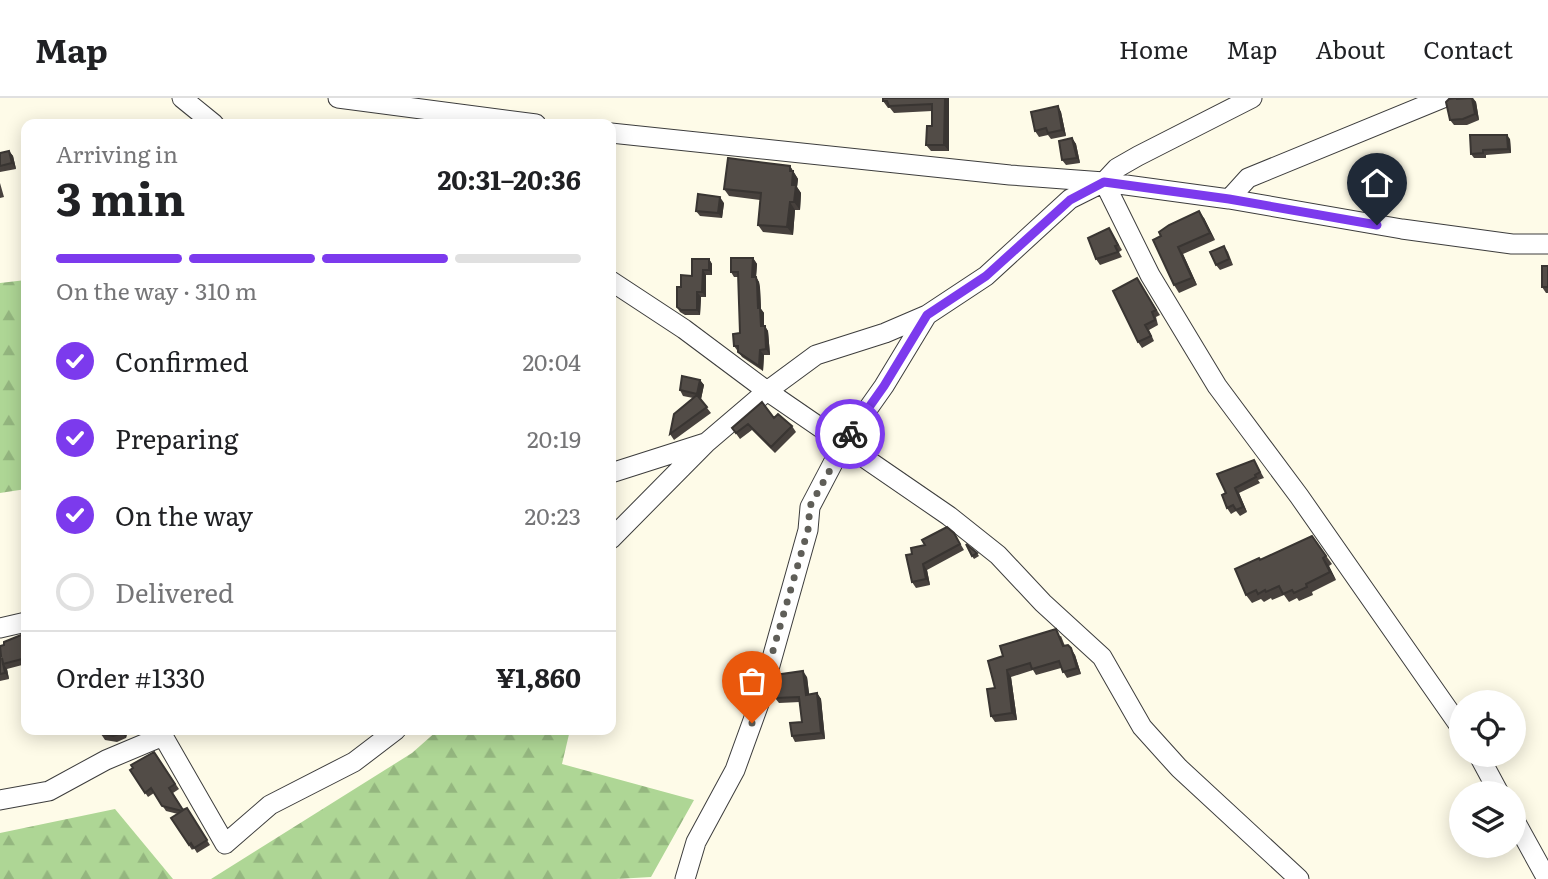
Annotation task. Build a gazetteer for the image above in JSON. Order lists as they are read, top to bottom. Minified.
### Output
{"page":{"header":"Map","nav":["Home","Map","About","Contact"],"heading":["3 min","Arriving in","20:31–20:36"],"panel":["Order #1330","¥1,860"],"bar":"On the way · 310 m","list":[["Confirmed","20:04"],["Preparing","20:19"],["On the way","20:23"],"Delivered"]}}
